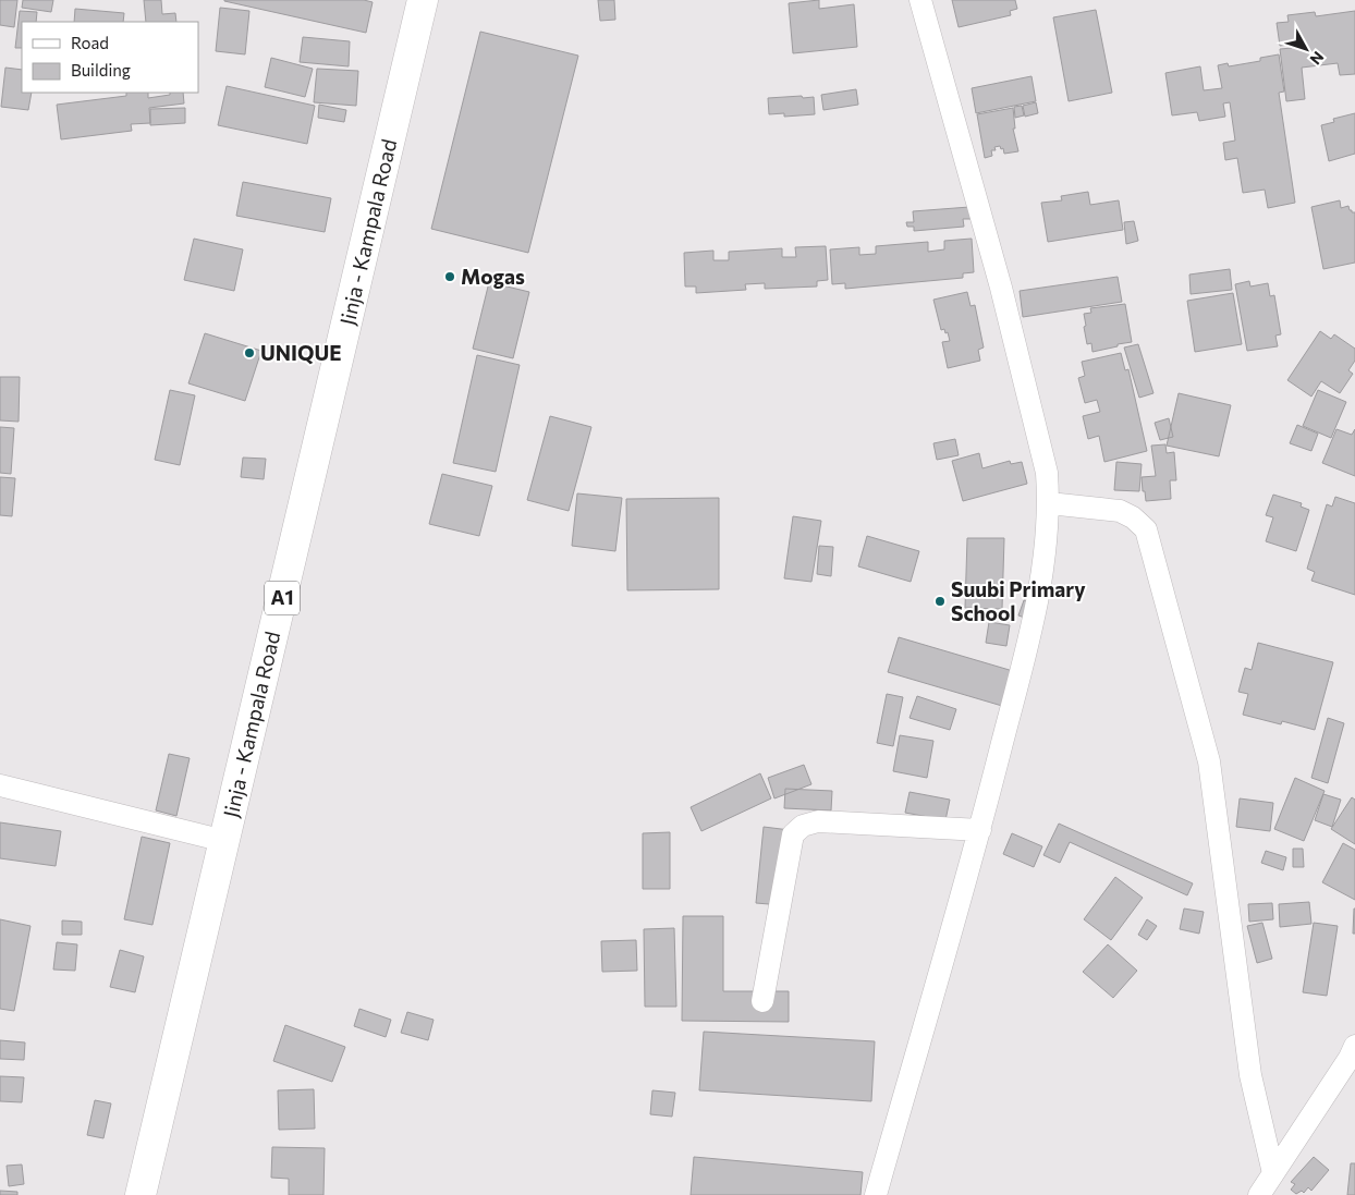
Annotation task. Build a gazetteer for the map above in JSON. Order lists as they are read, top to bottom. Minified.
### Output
{"streets":{"highway":["Jinja - Kampala Road","A1"]},"places":["Mogas","UNIQUE","Suubi Primary School"],"legend":["Road","Building"],"north":"bottom right"}
